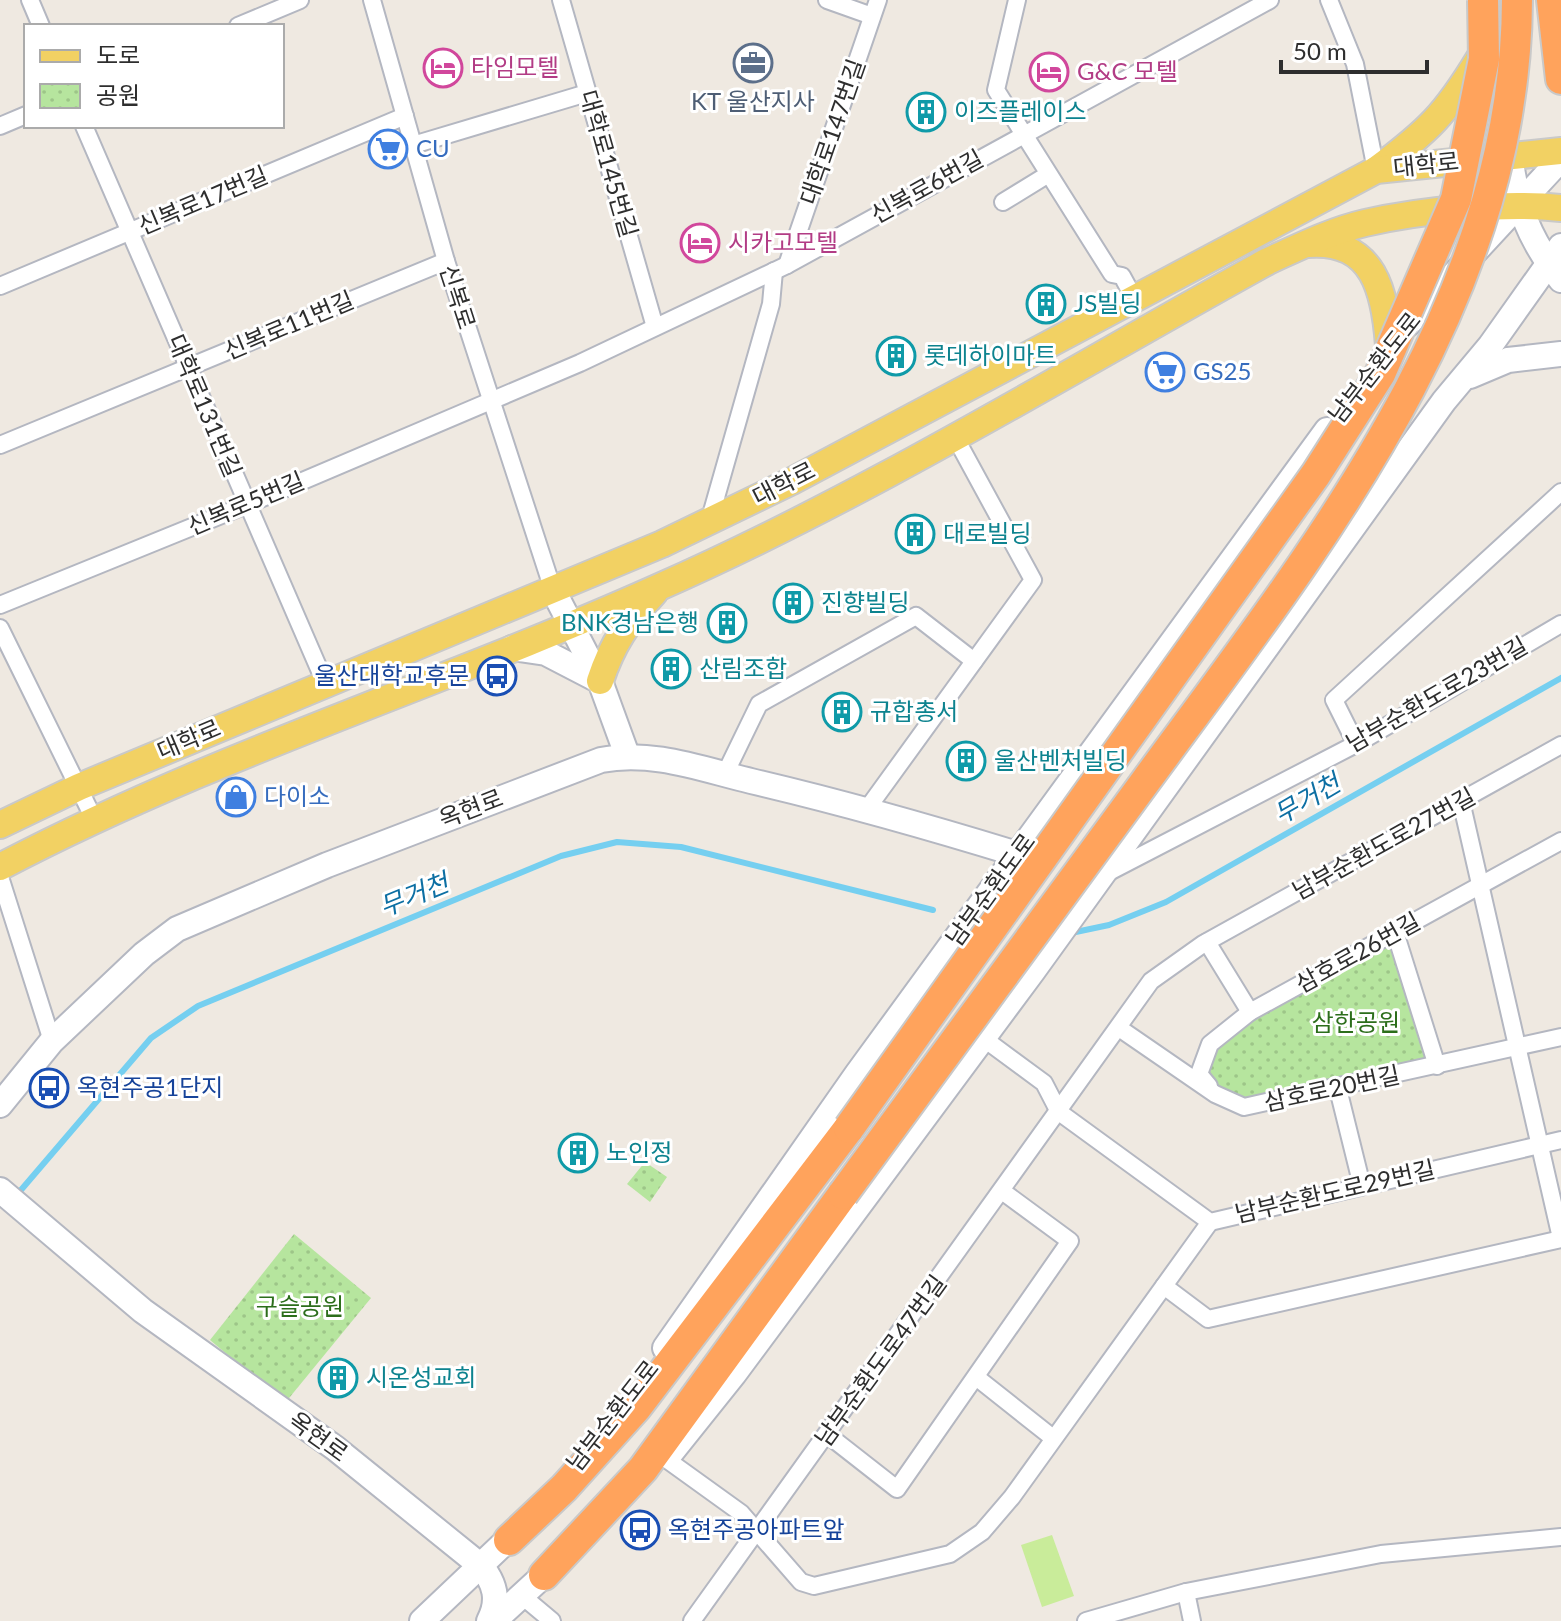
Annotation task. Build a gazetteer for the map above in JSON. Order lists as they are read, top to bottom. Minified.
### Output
{"streets":{"main road":["대학로","남부순환도로","옥현로"],"street":["대학로147번길","대학로145번길","신복로6번길","신복로17번길","신복로","신복로11번길","대학로131번길","신복로5번길","남부순환도로23번길","남부순환도로27번길","삼호로26번길","삼호로20번길","남부순환도로29번길","남부순환도로47번길"]},"crossings":[["대학로147번길","대학로"],["대학로147번길","신복로6번길"],["대학로145번길","신복로6번길"],["대학로","신복로"],["대학로","남부순환도로"],["대학로","대학로131번길"],["신복로6번길","신복로"],["신복로6번길","신복로5번길"],["신복로17번길","신복로"],["신복로17번길","대학로131번길"],["신복로","신복로11번길"],["신복로","신복로5번길"],["신복로11번길","대학로131번길"],["남부순환도로","옥현로"],["대학로131번길","신복로5번길"],["남부순환도로27번길","삼호로20번길"],["남부순환도로27번길","남부순환도로47번길"],["삼호로26번길","삼호로20번길"],["삼호로20번길","남부순환도로47번길"],["남부순환도로29번길","남부순환도로47번길"]],"water":["무거천"],"parks":["삼한공원","구슬공원"],"places":{"office":["KT 울산지사"],"hotel":["타임모텔","G&C 모텔","시카고모텔"],"building":["이즈플레이스","JS빌딩","롯데하이마트","대로빌딩","진향빌딩","BNK경남은행","산림조합","규합총서","울산벤처빌딩","노인정","시온성교회"],"supermarket":["CU","GS25"],"bus stop":["울산대학교후문","옥현주공1단지","옥현주공아파트앞"],"shop":["다이소"]},"legend":["도로","공원"],"scale_bar":"50 m"}
